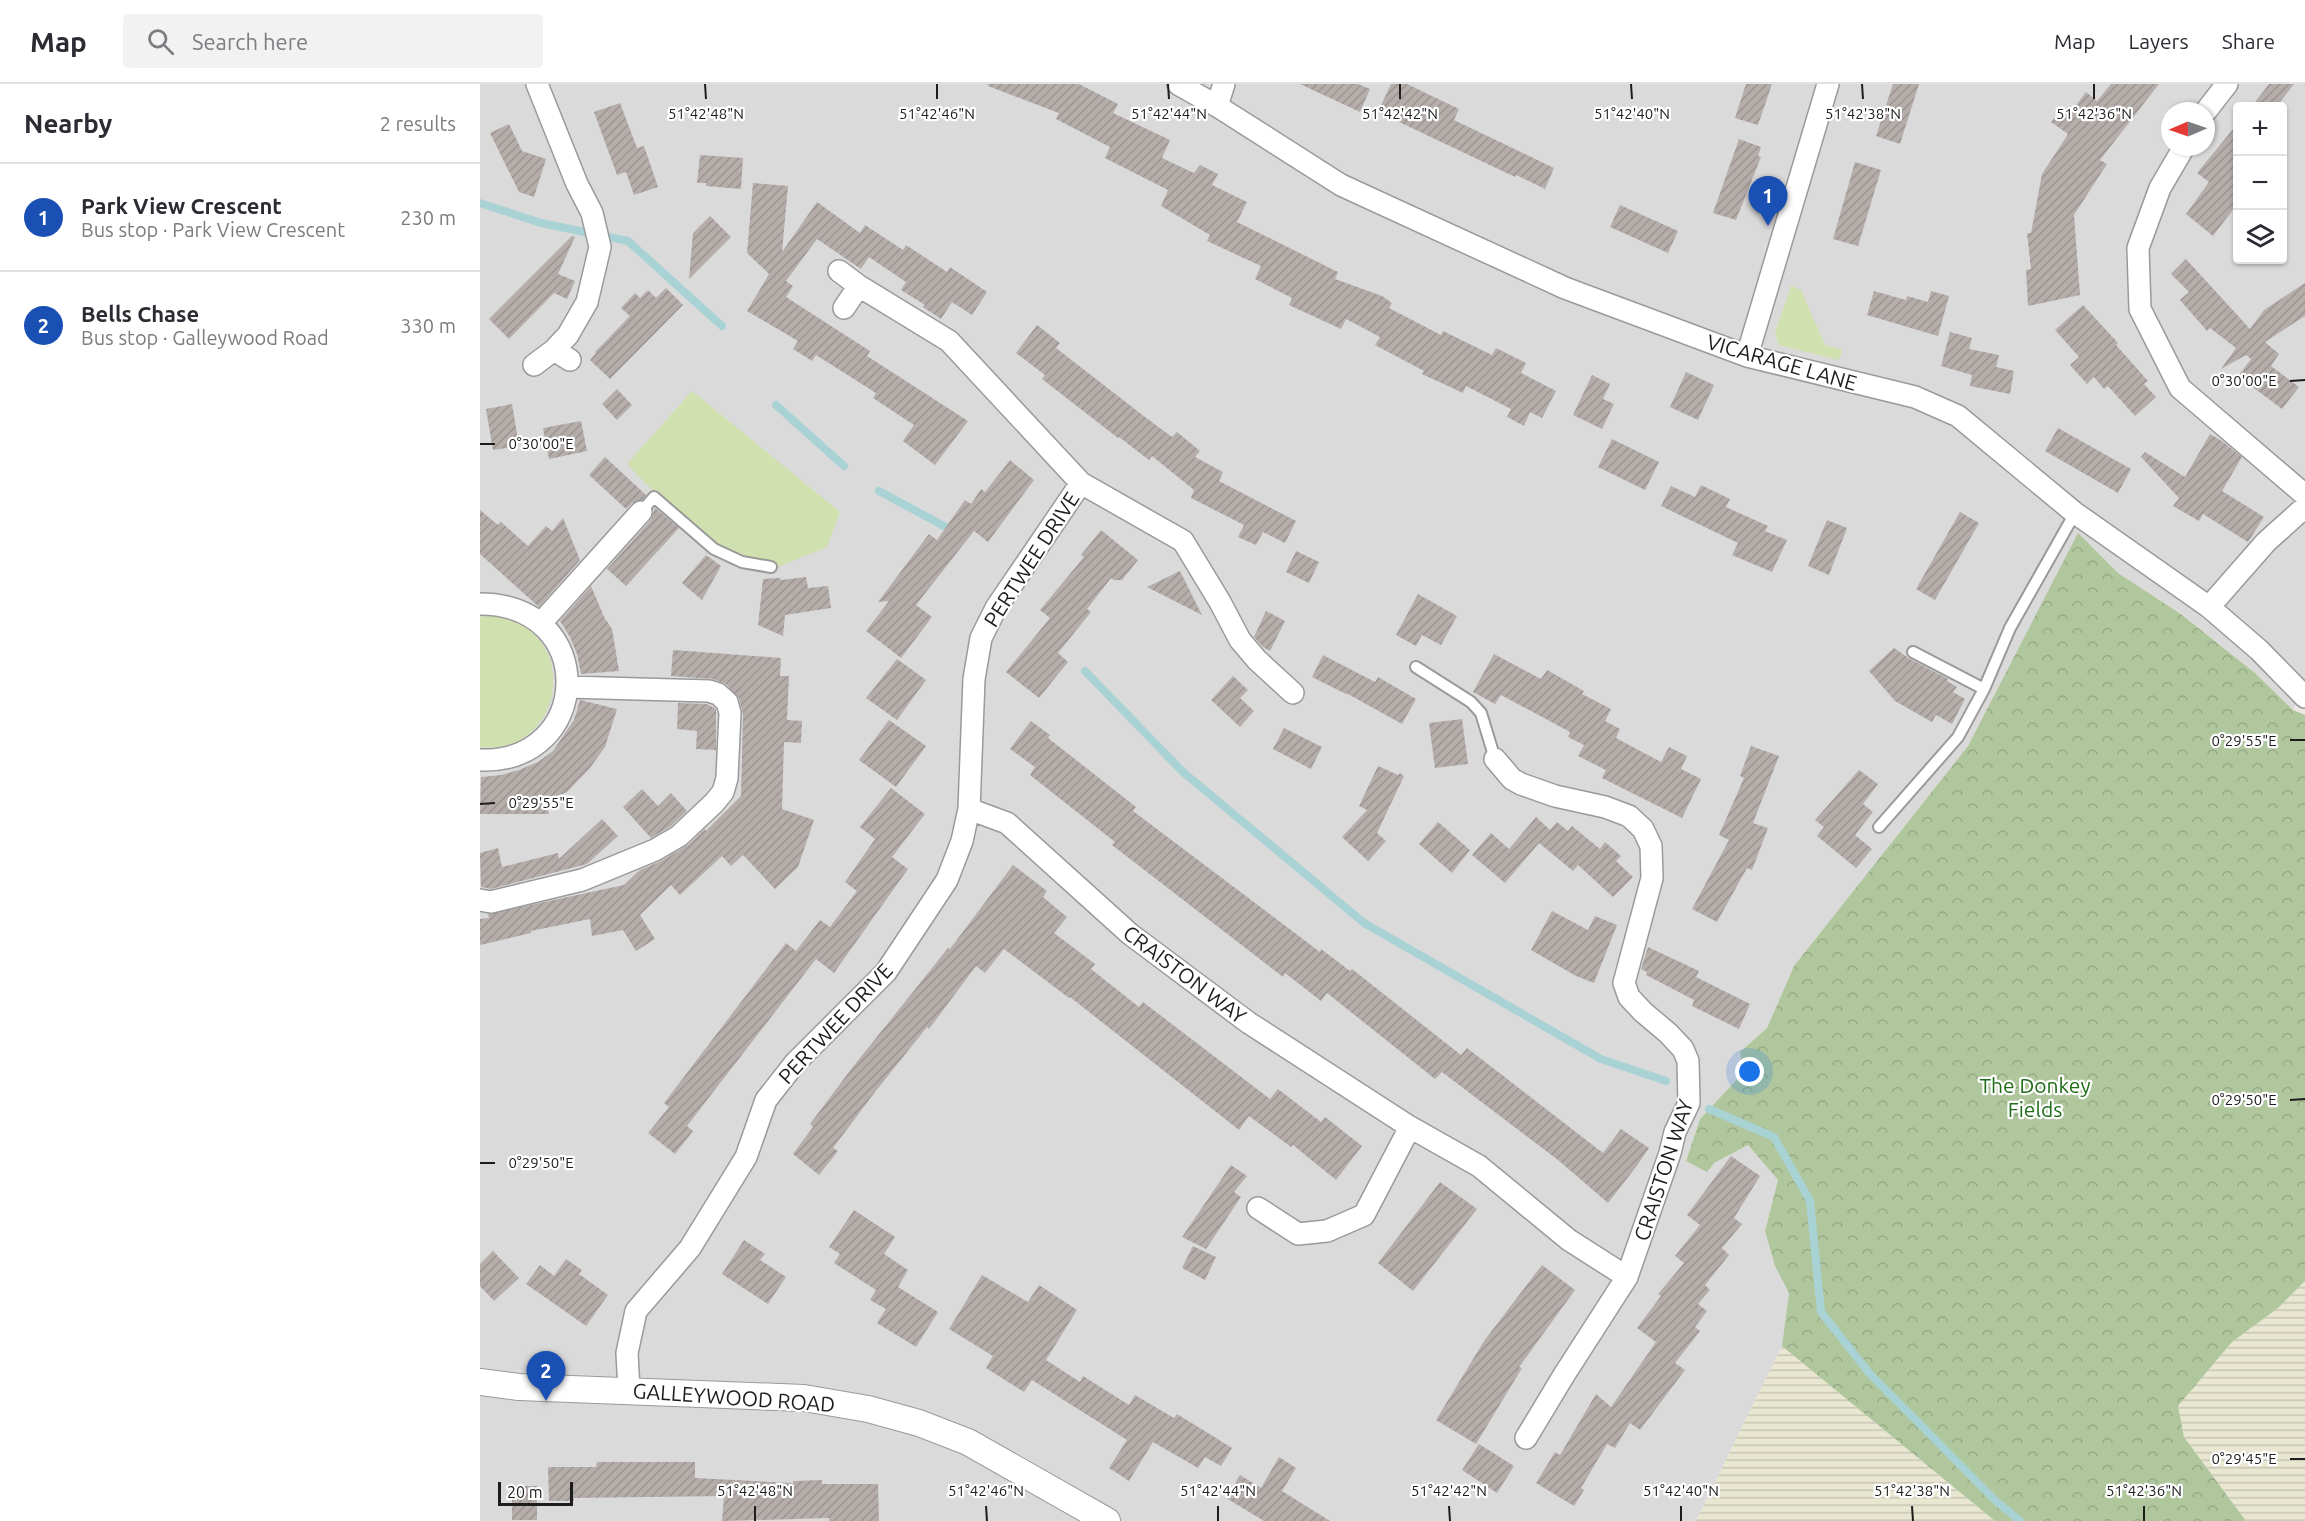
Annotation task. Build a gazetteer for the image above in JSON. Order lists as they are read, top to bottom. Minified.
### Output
{"streets":{"street":["VICARAGE LANE","PERTWEE DRIVE","CRAISTON WAY","GALLEYWOOD ROAD"]},"crossings":[["PERTWEE DRIVE","CRAISTON WAY"],["PERTWEE DRIVE","GALLEYWOOD ROAD"]],"parks":["The Donkey Fields"],"scale_bar":"20 m","north":"left","page":{"header":"Map","search":"Search here","nav":["Map","Layers","Share"],"heading":["Nearby","2 results"],"map_buttons":["+","−"],"list":[{"mark":"1","name":"Park View Crescent","note":"Bus stop · Park View Crescent","value":"230 m"},{"mark":"2","name":"Bells Chase","note":"Bus stop · Galleywood Road","value":"330 m"}],"pins":["1","2"],"scale":"20 m"},"coordinates":["51°42'48\"N","51°42'46\"N","51°42'44\"N","51°42'42\"N","51°42'40\"N","51°42'38\"N","51°42'36\"N","0°30'00\"E","0°29'55\"E","0°29'50\"E","0°29'45\"E"]}
